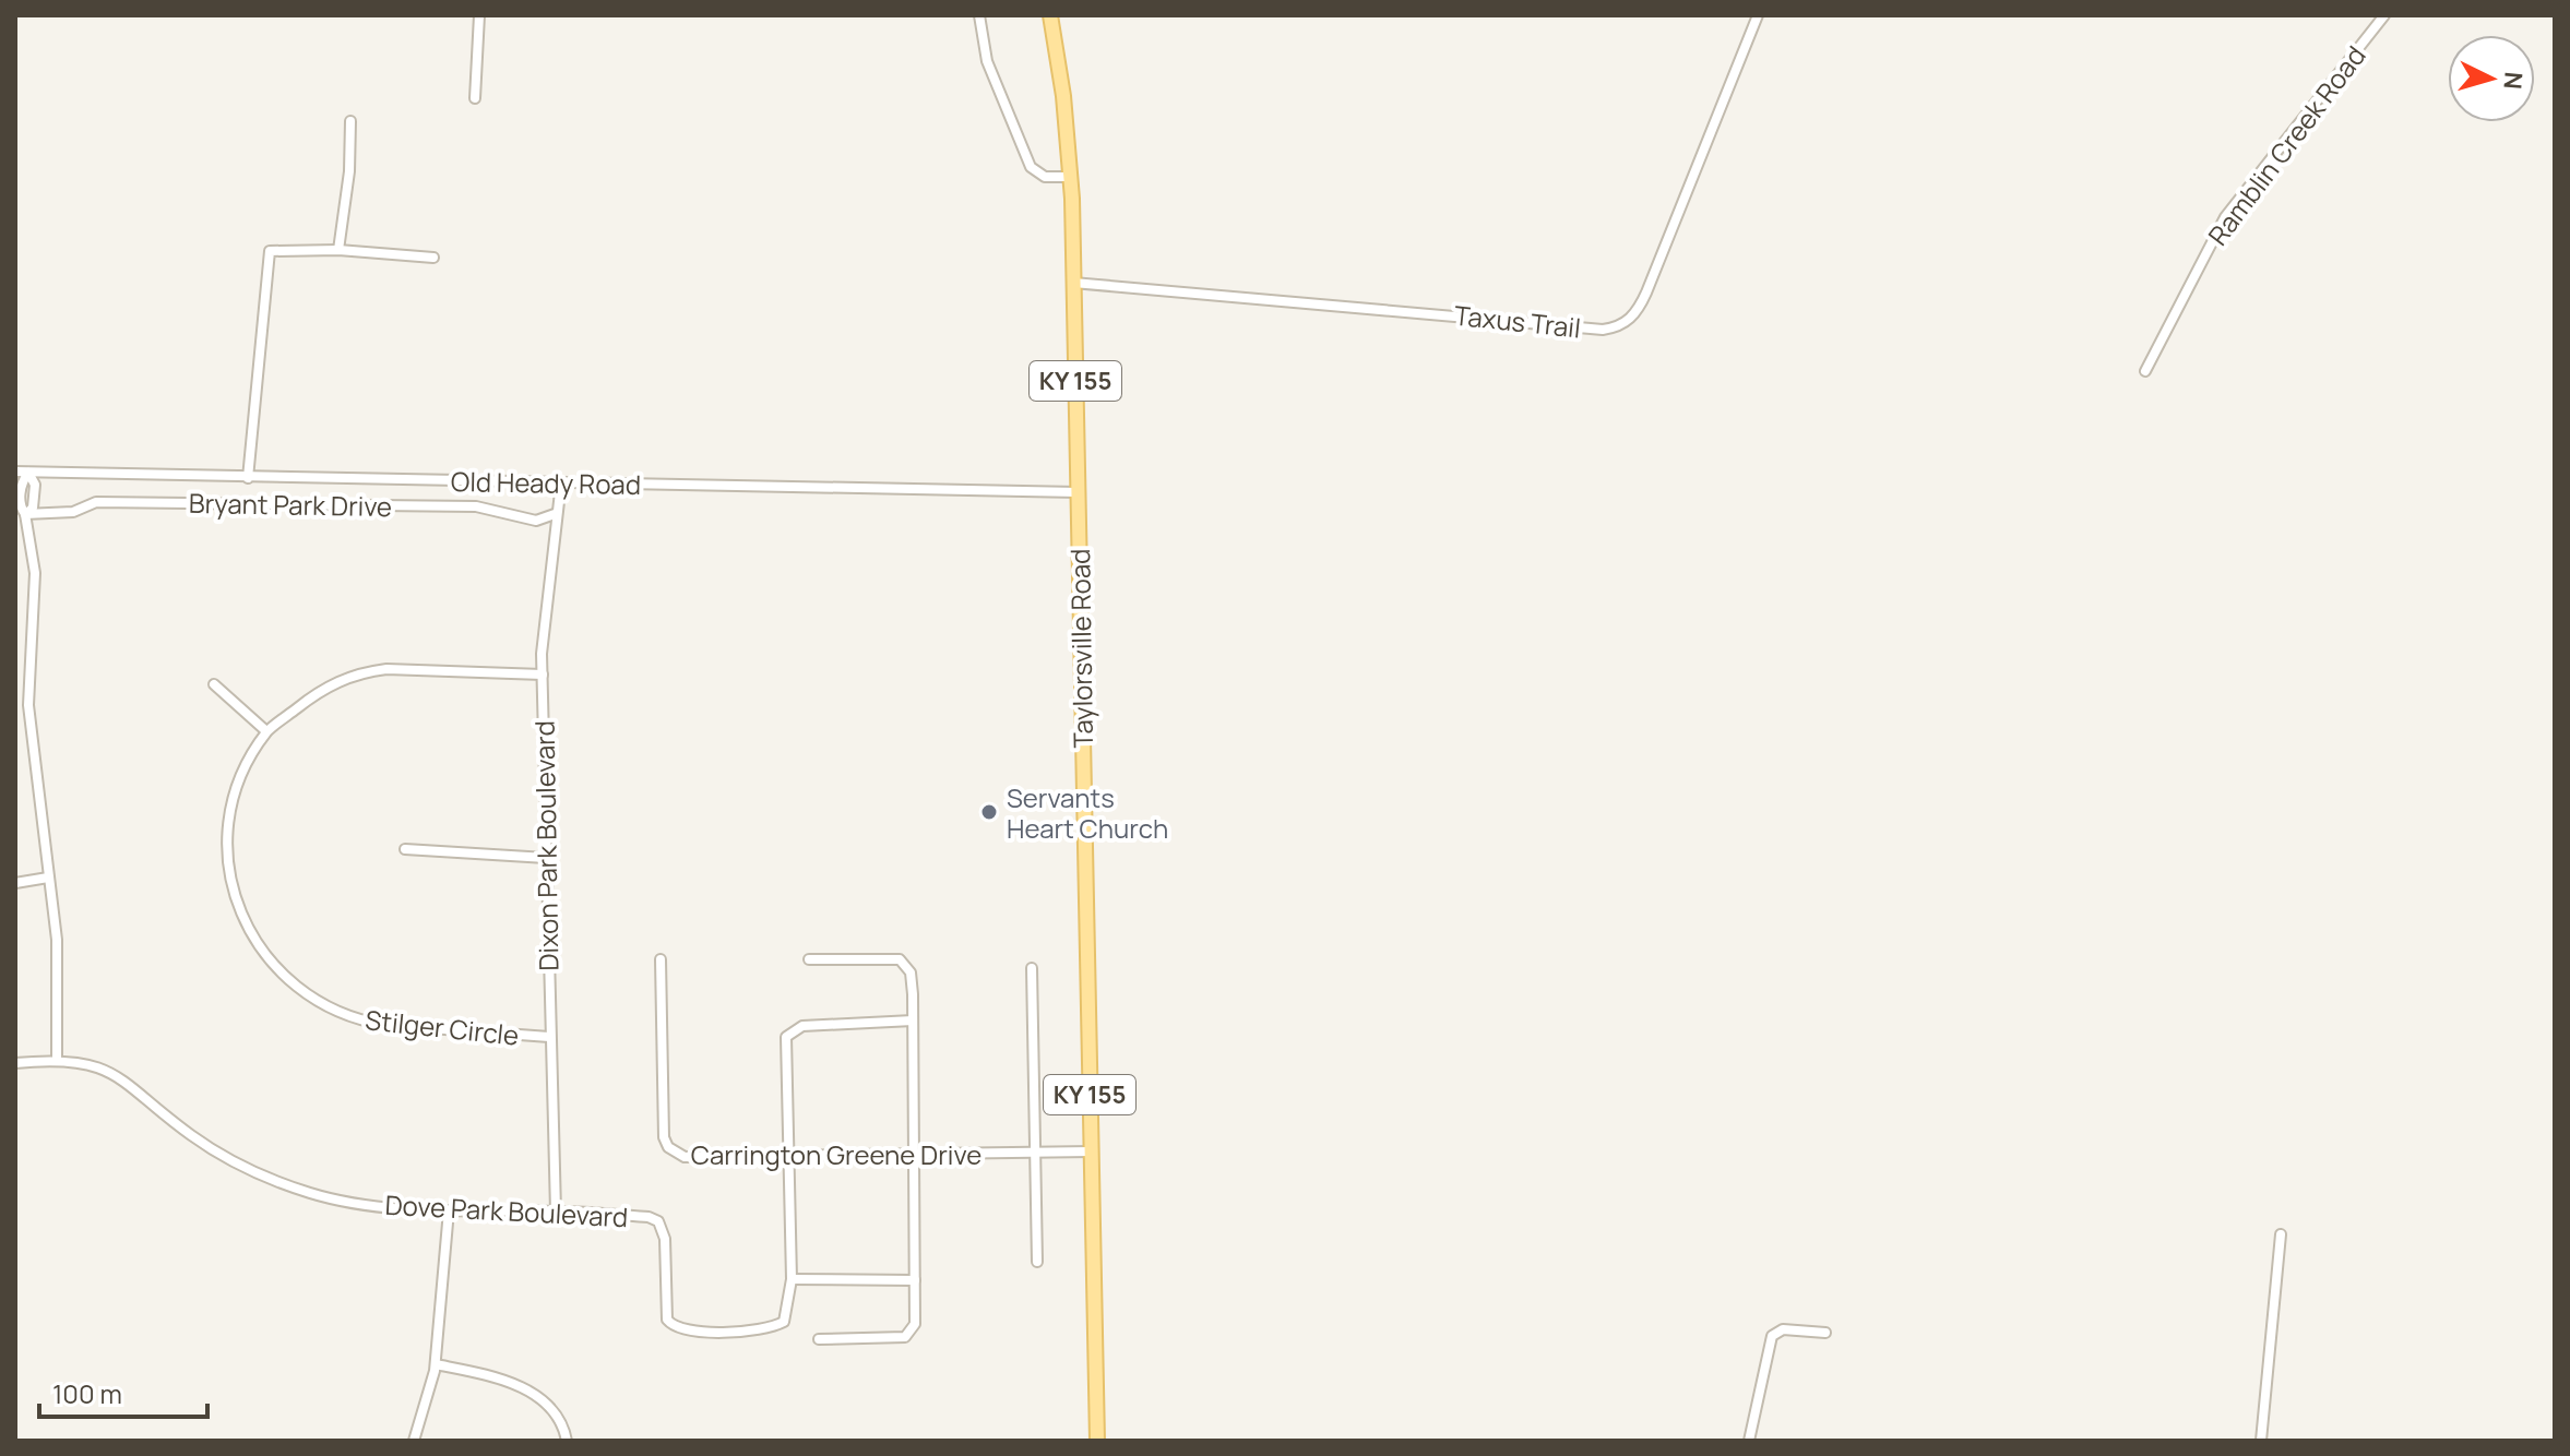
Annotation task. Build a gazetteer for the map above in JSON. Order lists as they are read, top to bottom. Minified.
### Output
{"streets":{"main road":["KY 155","Taylorsville Road"],"street":["Ramblin Creek Road","Taxus Trail","Old Heady Road","Bryant Park Drive","Dixon Park Boulevard","Stilger Circle","Carrington Greene Drive","Dove Park Boulevard"]},"crossings":[["Taxus Trail","Taylorsville Road"],["Old Heady Road","Taylorsville Road"],["Old Heady Road","Dixon Park Boulevard"],["Bryant Park Drive","Dixon Park Boulevard"],["Taylorsville Road","Carrington Greene Drive"],["Dixon Park Boulevard","Stilger Circle"],["Dixon Park Boulevard","Dove Park Boulevard"],["Carrington Greene Drive","Dove Park Boulevard"]],"places":["Servants Heart Church"],"scale_bar":"100 m","north":"right"}
